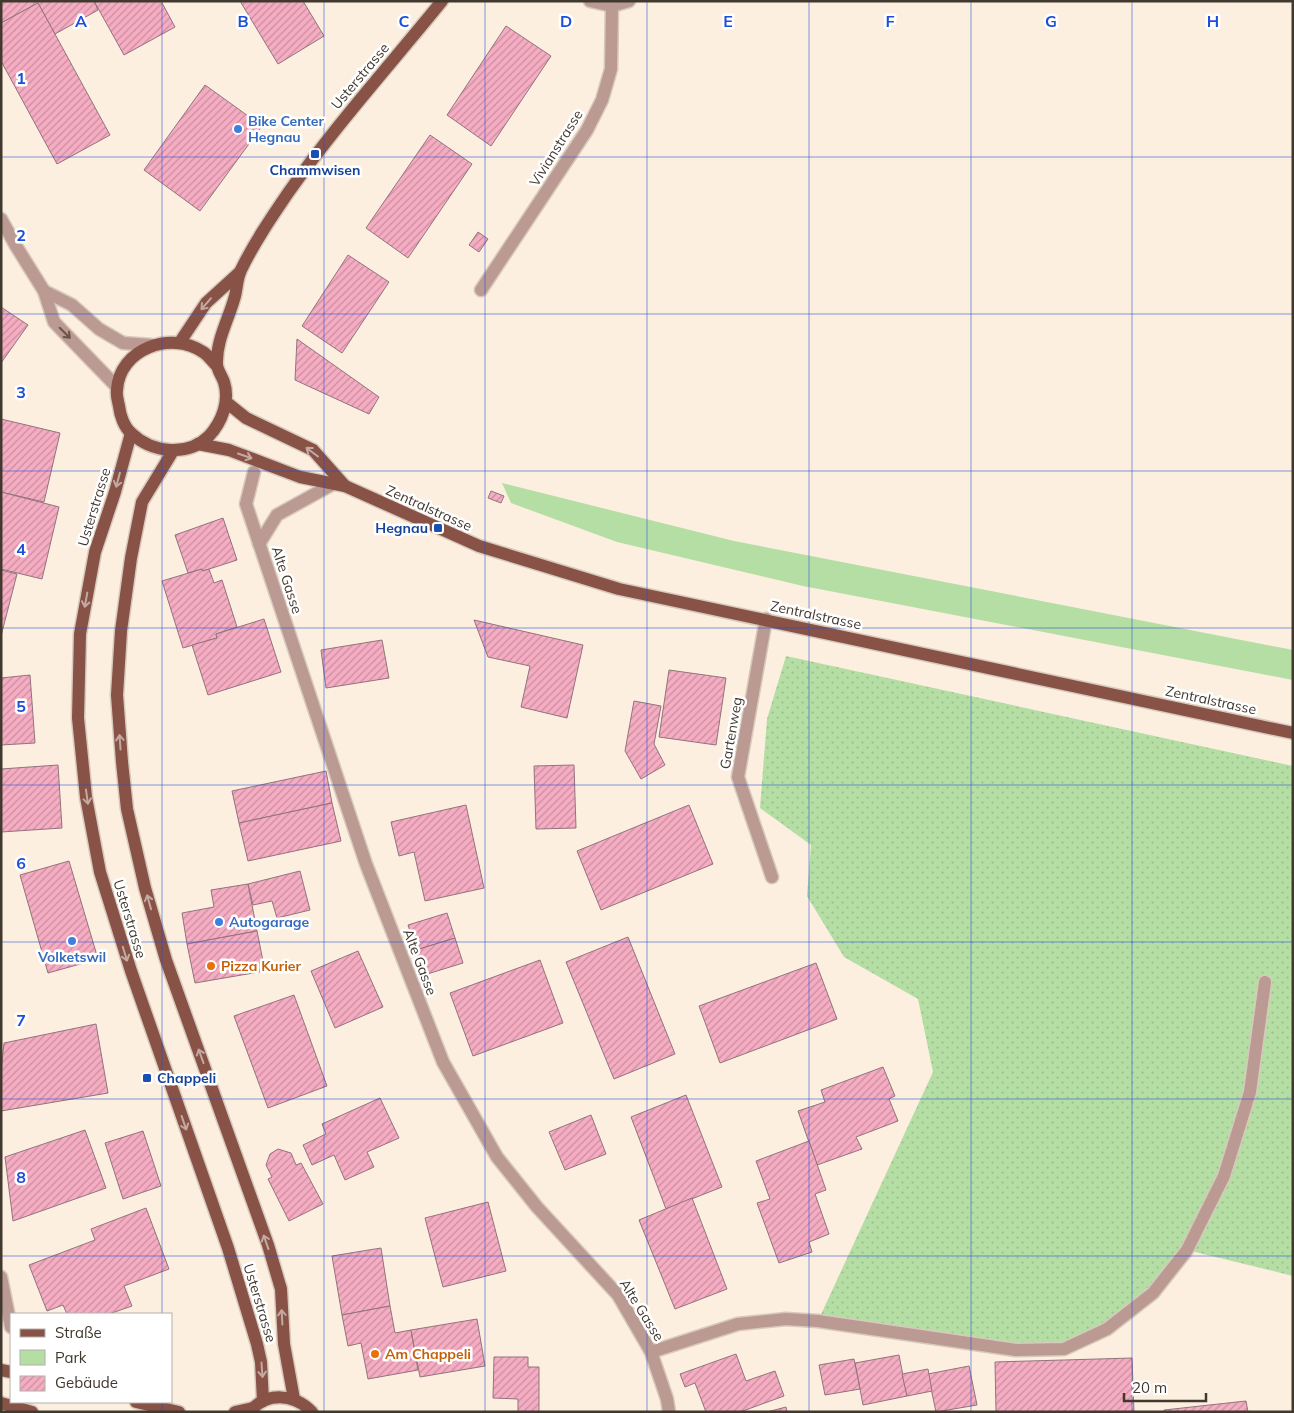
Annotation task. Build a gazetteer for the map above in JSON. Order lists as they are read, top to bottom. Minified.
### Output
{"streets":{"main road":["Usterstrasse","Zentralstrasse"],"street":["Vivianstrasse","Alte Gasse","Gartenweg"]},"crossings":[["Usterstrasse","Zentralstrasse"],["Zentralstrasse","Gartenweg"]],"places":{"other":["Bike Center Hegnau","Autogarage","Volketswil","Pizza Kurier","Am Chappeli"],"transit":["Chammwisen","Hegnau","Chappeli"]},"legend":["Straße","Park","Gebäude"],"scale_bar":"20 m","grid":{"columns":["A","B","C","D","E","F","G","H"],"rows":["1","2","3","4","5","6","7","8"]}}
